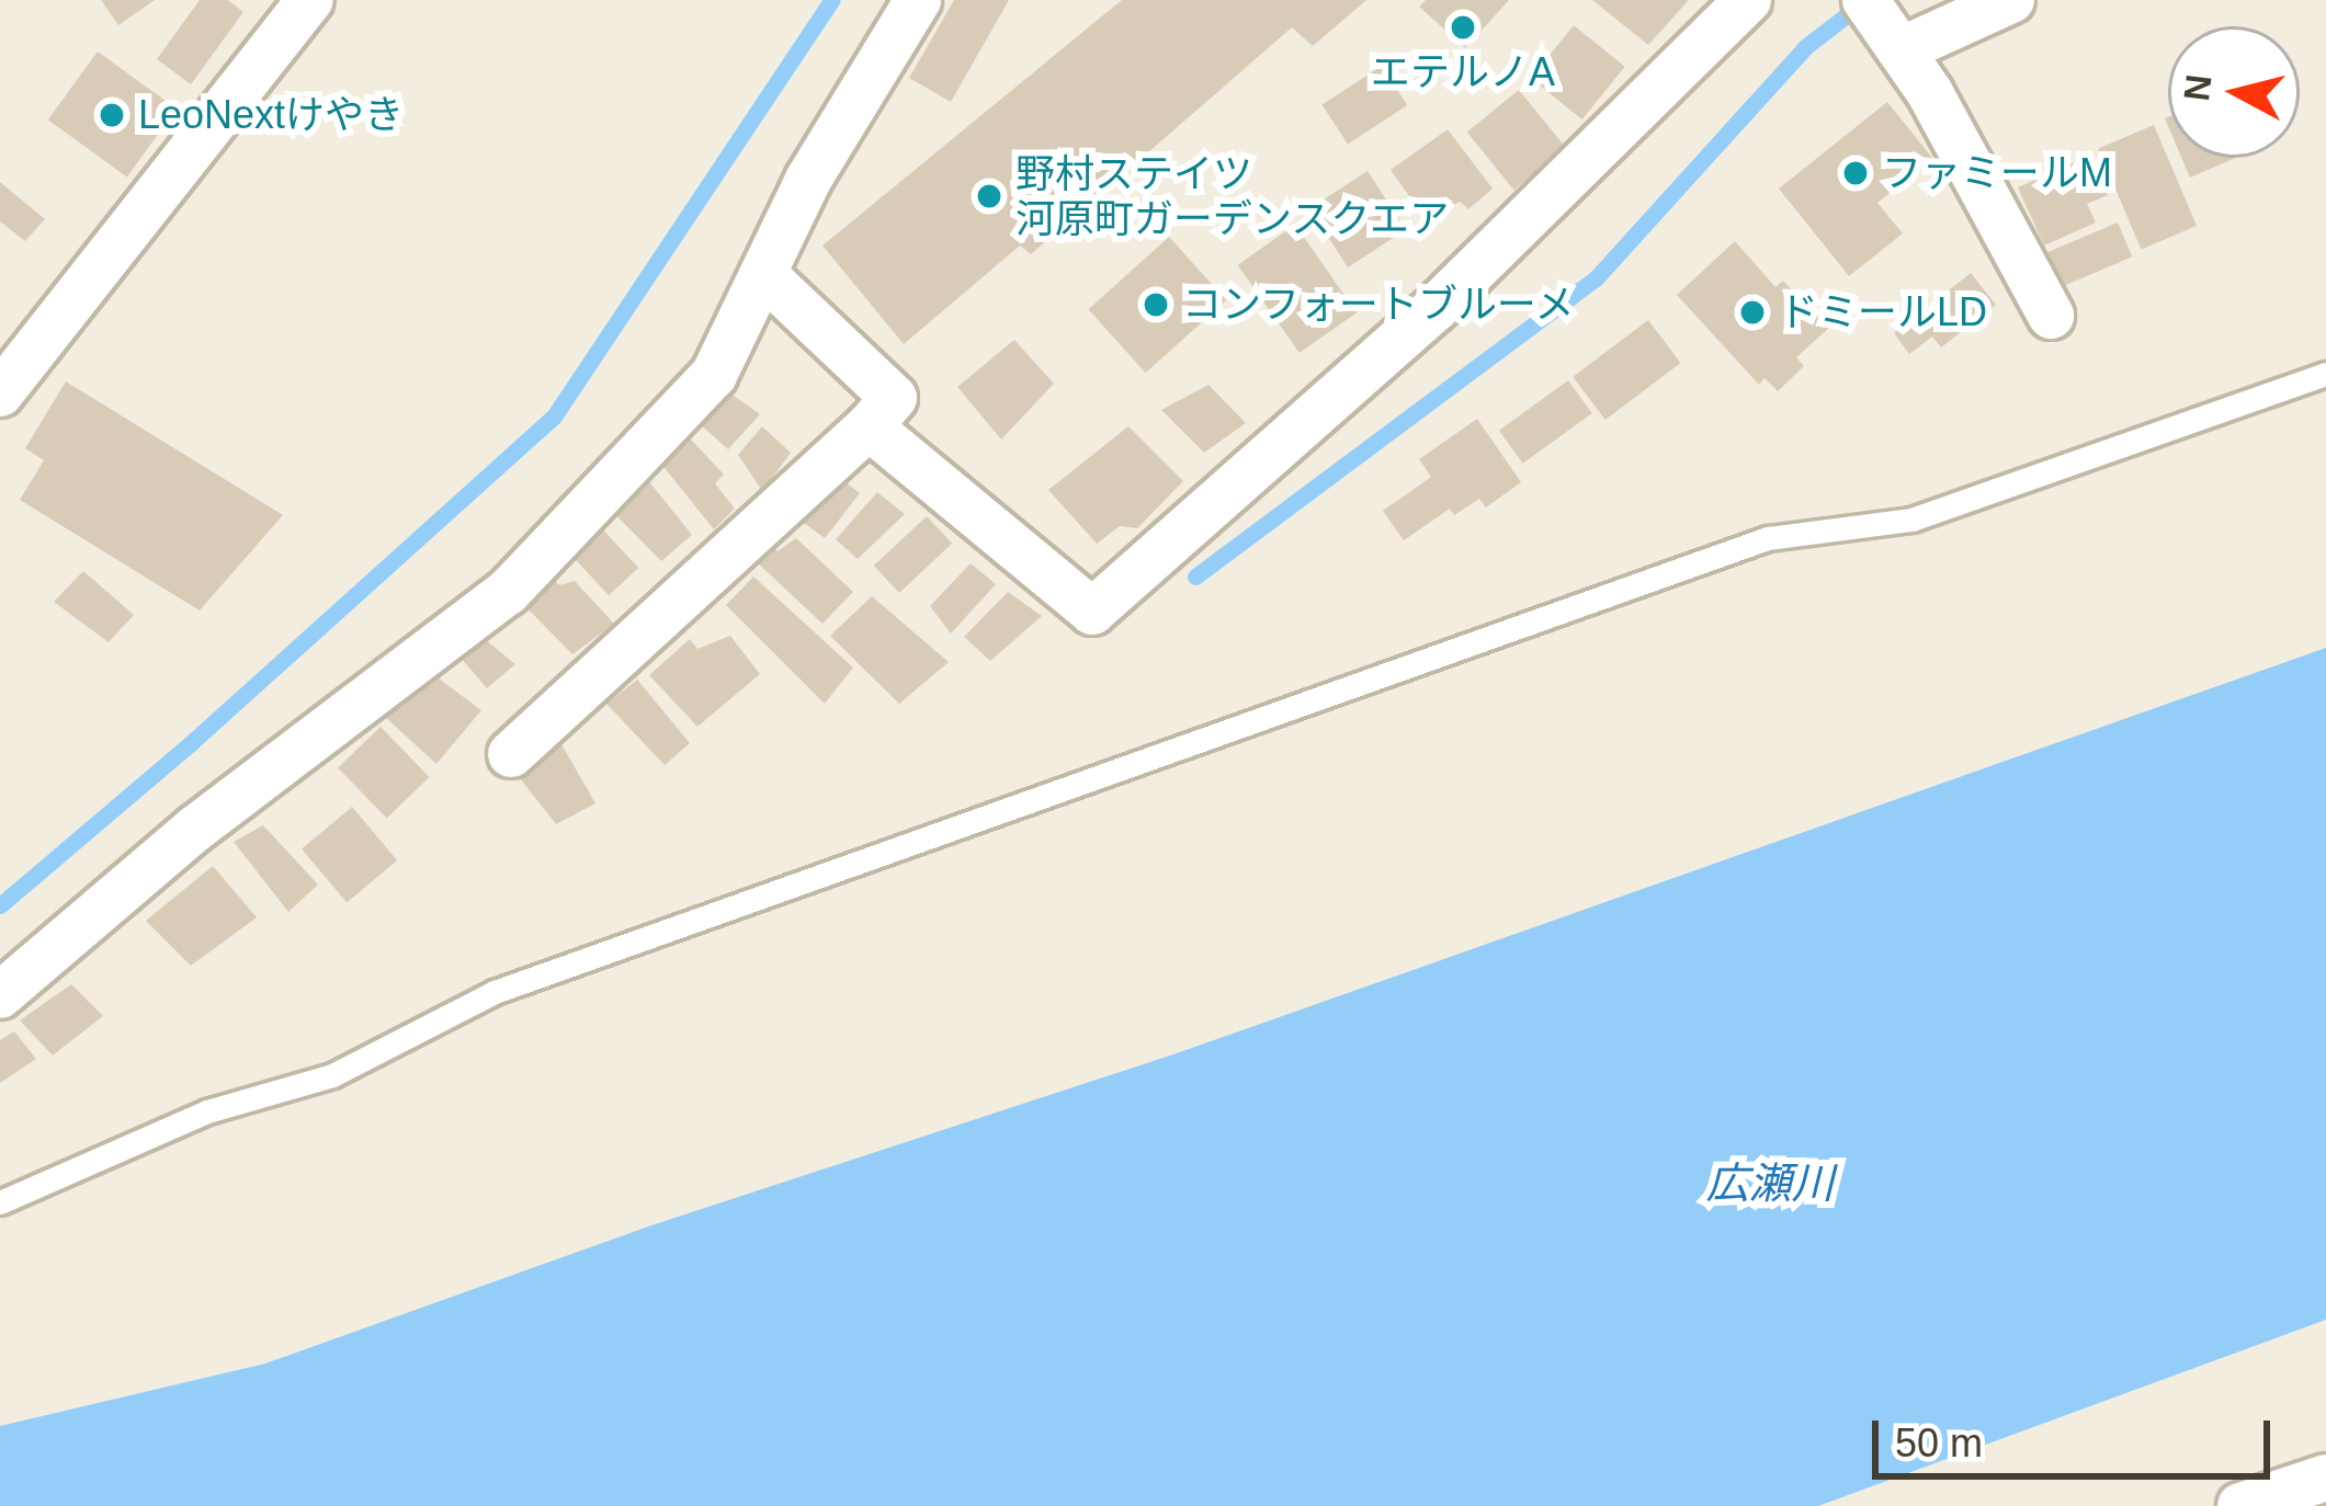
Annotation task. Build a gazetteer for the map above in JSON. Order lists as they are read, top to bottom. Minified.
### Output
{"water":["広瀬川"],"places":["エテルノA","LeoNextけやき","ファミールM","野村ステイツ 河原町ガーデンスクエア","コンフォートブルーメ","ドミールLD"],"scale_bar":"50 m","north":"left"}
